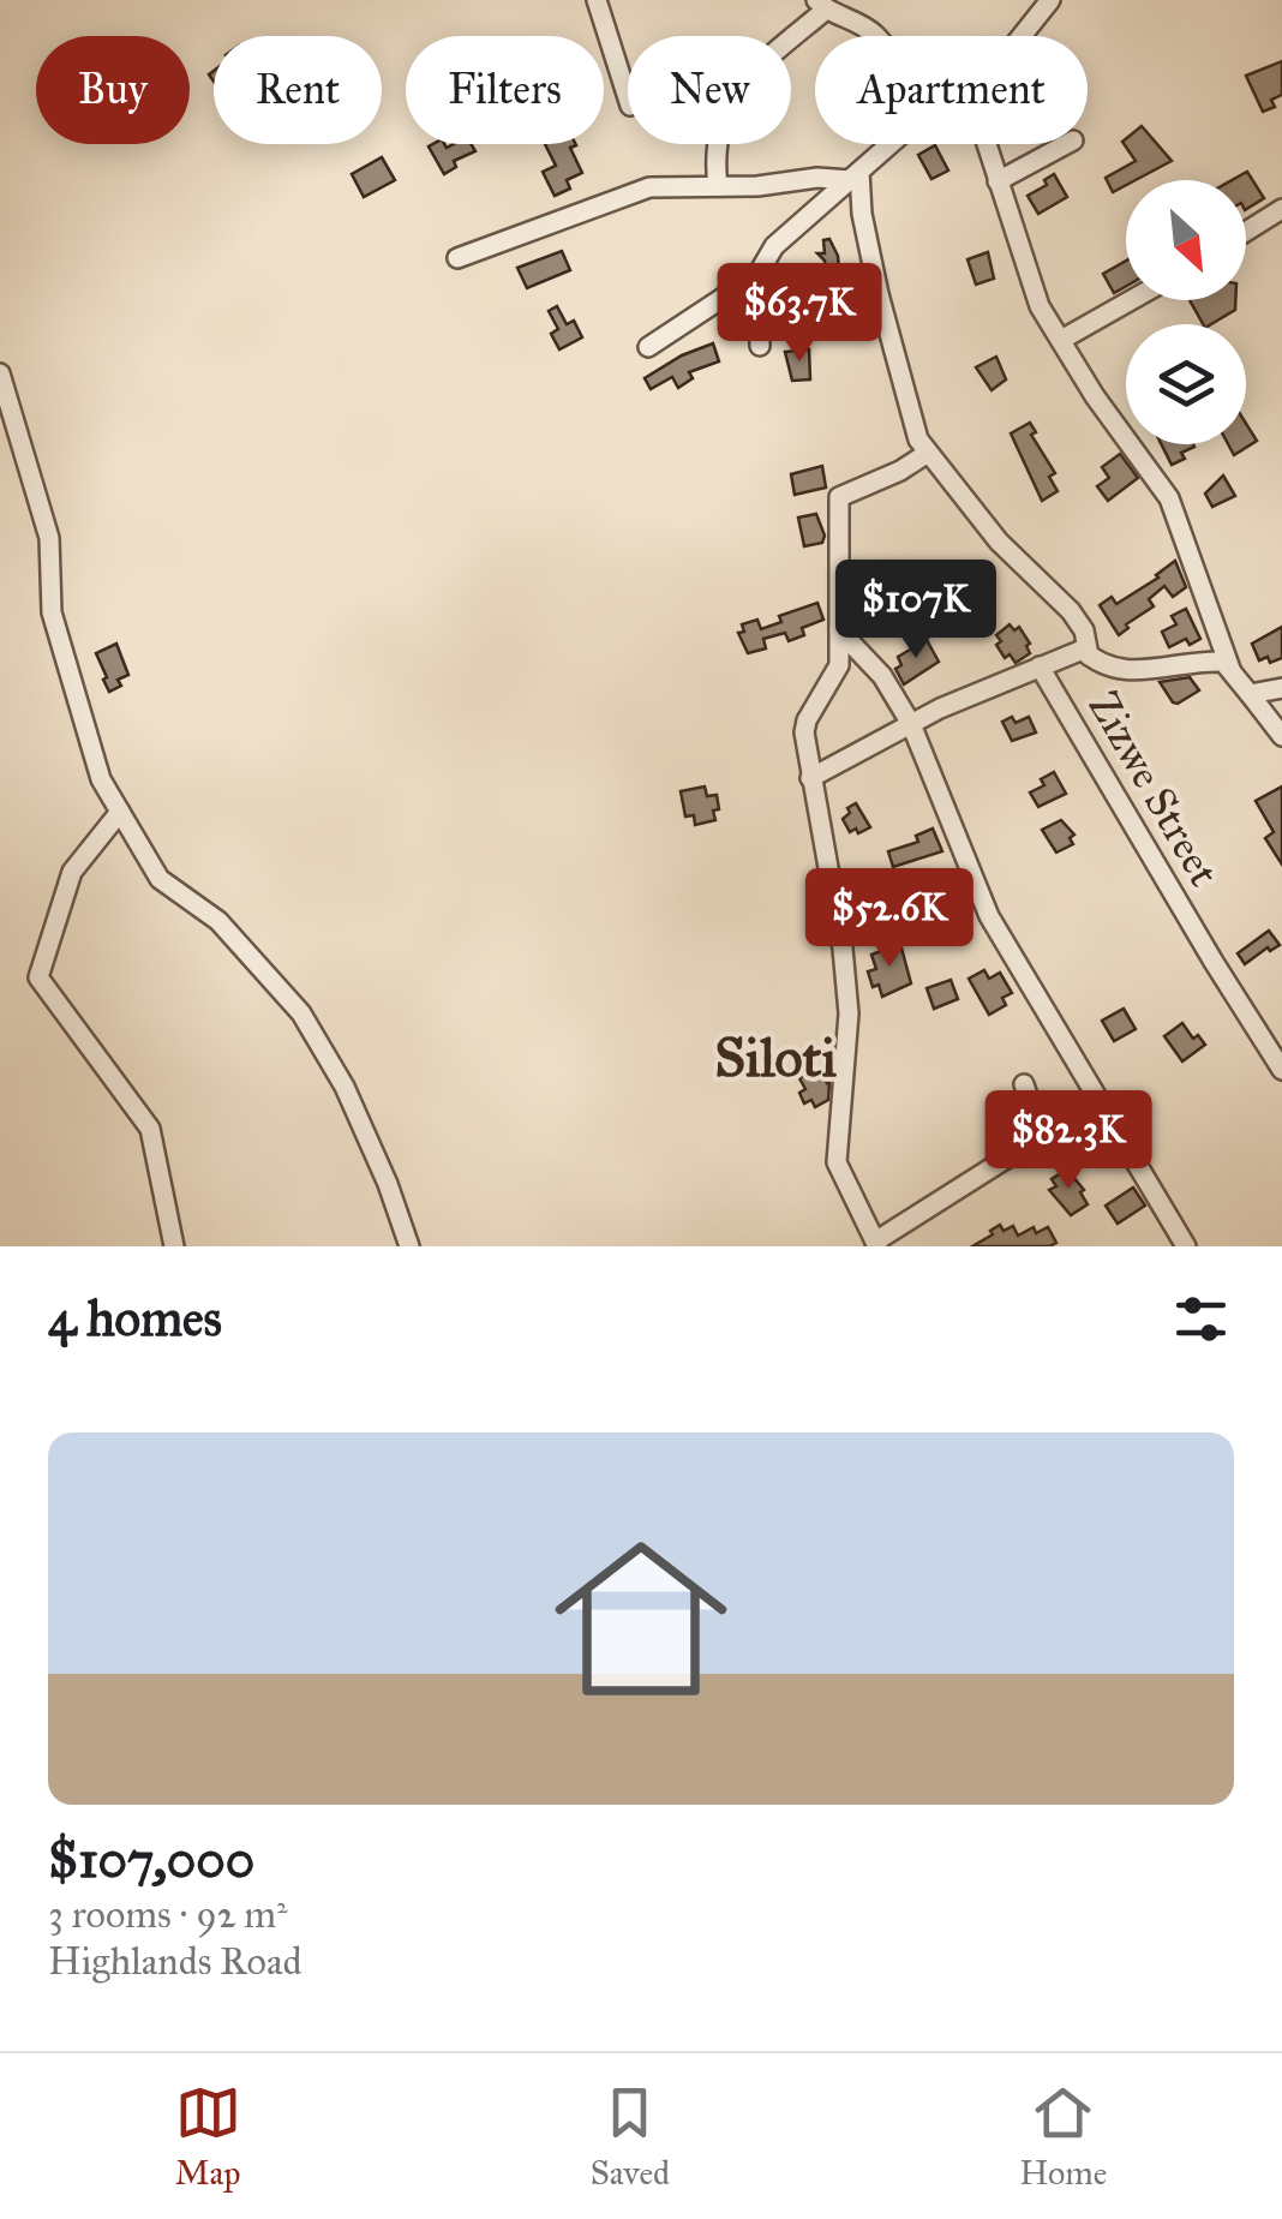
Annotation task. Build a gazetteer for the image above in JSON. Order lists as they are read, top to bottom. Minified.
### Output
{"streets":{"street":["Zizwe Street"]},"districts":["Siloti"],"north":"bottom right","page":{"chip":["Buy","Rent","Filters","New","Apartment"],"price":["$63.7K","$107K","$52.6K","$82.3K"],"heading":"4 homes","list":[{"name":"$107,000","note":"3 rooms · 92 m² · Highlands Road"}],"tabs":["Map","Saved","Home"]}}
